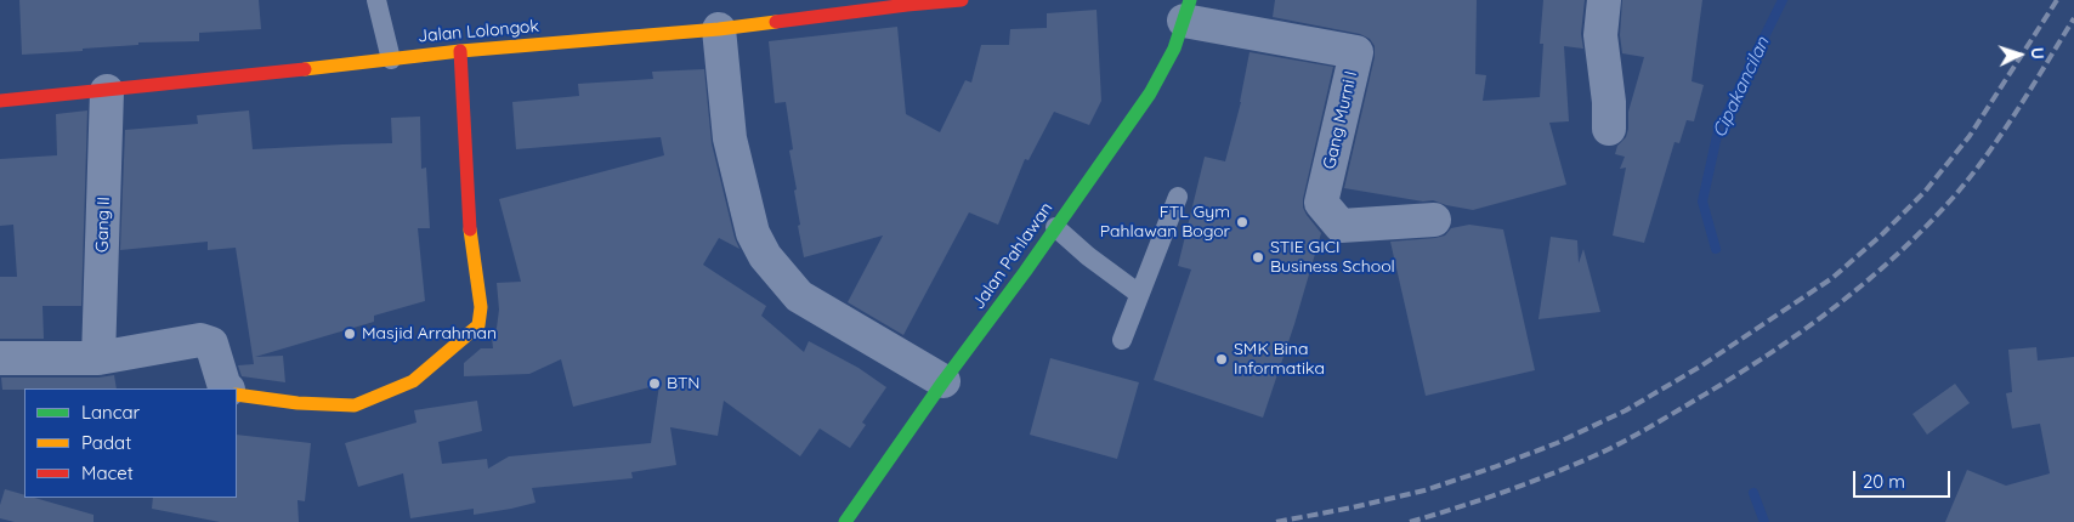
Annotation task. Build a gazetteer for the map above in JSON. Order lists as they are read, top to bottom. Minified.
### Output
{"streets":{"street":["Jalan Lolongok","Gang Murni I","Gang II","Jalan Pahlawan"]},"crossings":[["Jalan Lolongok","Gang II"],["Gang Murni I","Jalan Pahlawan"]],"water":["Cipakancilan"],"places":["FTL Gym Pahlawan Bogor","STIE GICI Business School","Masjid Arrahman","SMK Bina Informatika","BTN"],"legend":["Lancar","Padat","Macet"],"scale_bar":"20 m","north":"right"}
